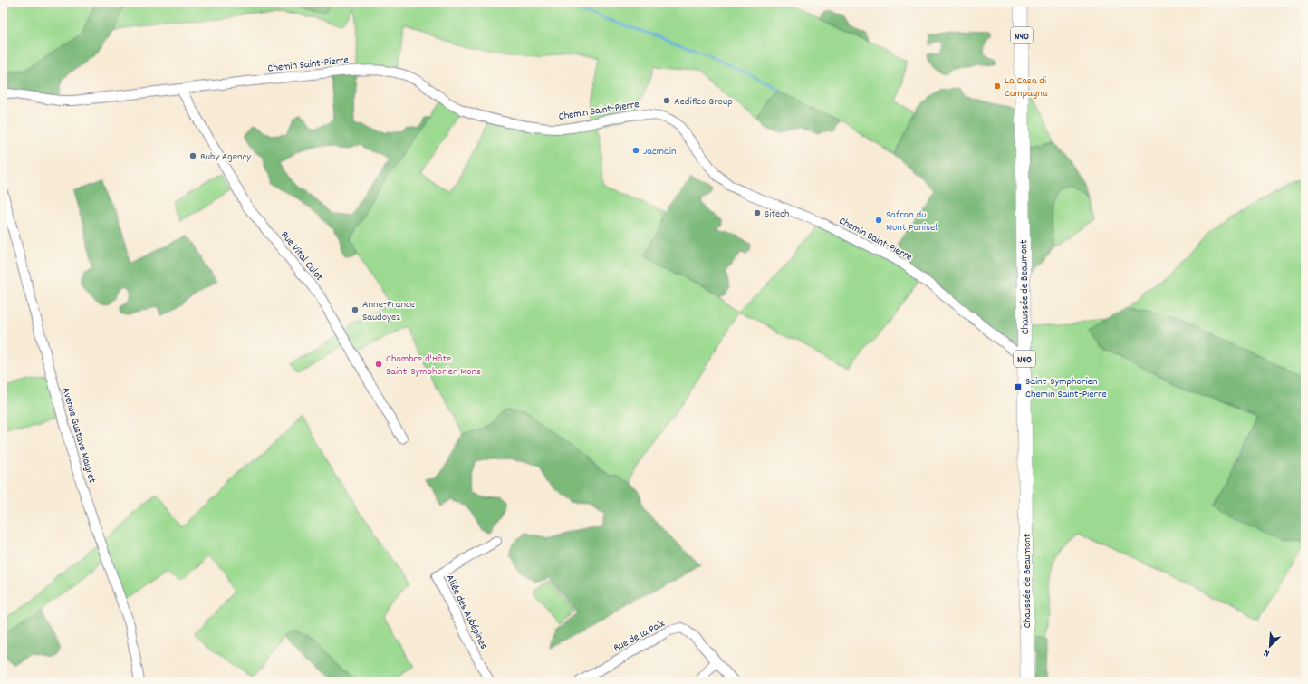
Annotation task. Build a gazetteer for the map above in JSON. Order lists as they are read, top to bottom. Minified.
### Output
{"streets":{"main road":["N40","Chaussée de Beaumont"],"street":["Chemin Saint-Pierre","Rue Vital Culot","Avenue Gustave Maigret","Allée des Aubépines","Rue de la Paix"]},"crossings":[["Chemin Saint-Pierre","Rue Vital Culot"],["Chemin Saint-Pierre","Chaussée de Beaumont"]],"places":{"other":["La Casa di Campagna","Aedifico Group","Jacmain","Ruby Agency","Sitech","Safran du Mont Panisel","Anne-France Saudoyez","Chambre d'Hôte Saint-Symphorien Mons"],"transit":["Saint-Symphorien Chemin Saint-Pierre"]},"north":"bottom left"}
